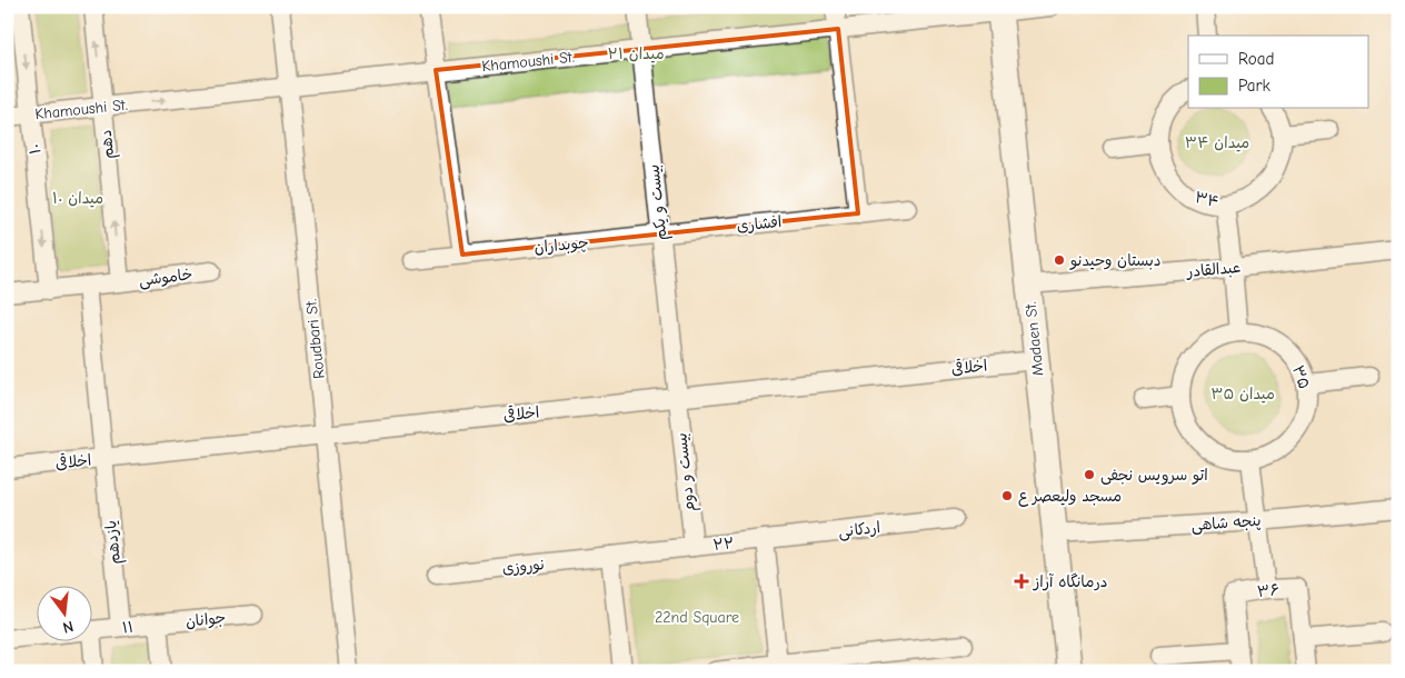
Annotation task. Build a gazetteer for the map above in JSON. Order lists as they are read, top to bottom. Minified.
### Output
{"streets":{"main road":["Madaen St."],"street":["Khamoushi St.","دهم","۱۰","۳۴","بیست و یکم","افشاری","چوبداران","عبدالقادر","خاموشی","Roudbari St.","اخلاقی","۳۵","بیست و دوم","پنجه شاهی","اردکانی","یازدهم","۲۲","نوروزی","۳۶","جوانان","۱۱"]},"crossings":[["Khamoushi St.","دهم"],["Khamoushi St.","۱۰"],["Khamoushi St.","بیست و یکم"],["Khamoushi St.","Roudbari St."],["Khamoushi St.","Madaen St."],["دهم","خاموشی"],["۱۰","خاموشی"],["بیست و یکم","افشاری"],["بیست و یکم","چوبداران"],["بیست و یکم","اخلاقی"],["بیست و یکم","بیست و دوم"],["افشاری","چوبداران"],["عبدالقادر","Madaen St."],["Roudbari St.","اخلاقی"],["Madaen St.","اخلاقی"],["Madaen St.","پنجه شاهی"],["اخلاقی","بیست و دوم"],["اخلاقی","یازدهم"],["بیست و دوم","۲۲"],["اردکانی","۲۲"],["یازدهم","۱۱"],["۲۲","نوروزی"],["جوانان","۱۱"]],"one_way":["دهم","۱۰"],"parks":["میدان ۲۱","میدان ۳۴","میدان ۱۰","میدان ۳۵","22nd Square"],"places":{"other":["دبستان وحیدنو","اتو سرویس نجفی","مسجد ولیعصر ع"],"health":["درمانگاه آراز"]},"legend":["Road","Park"],"north":"bottom"}
